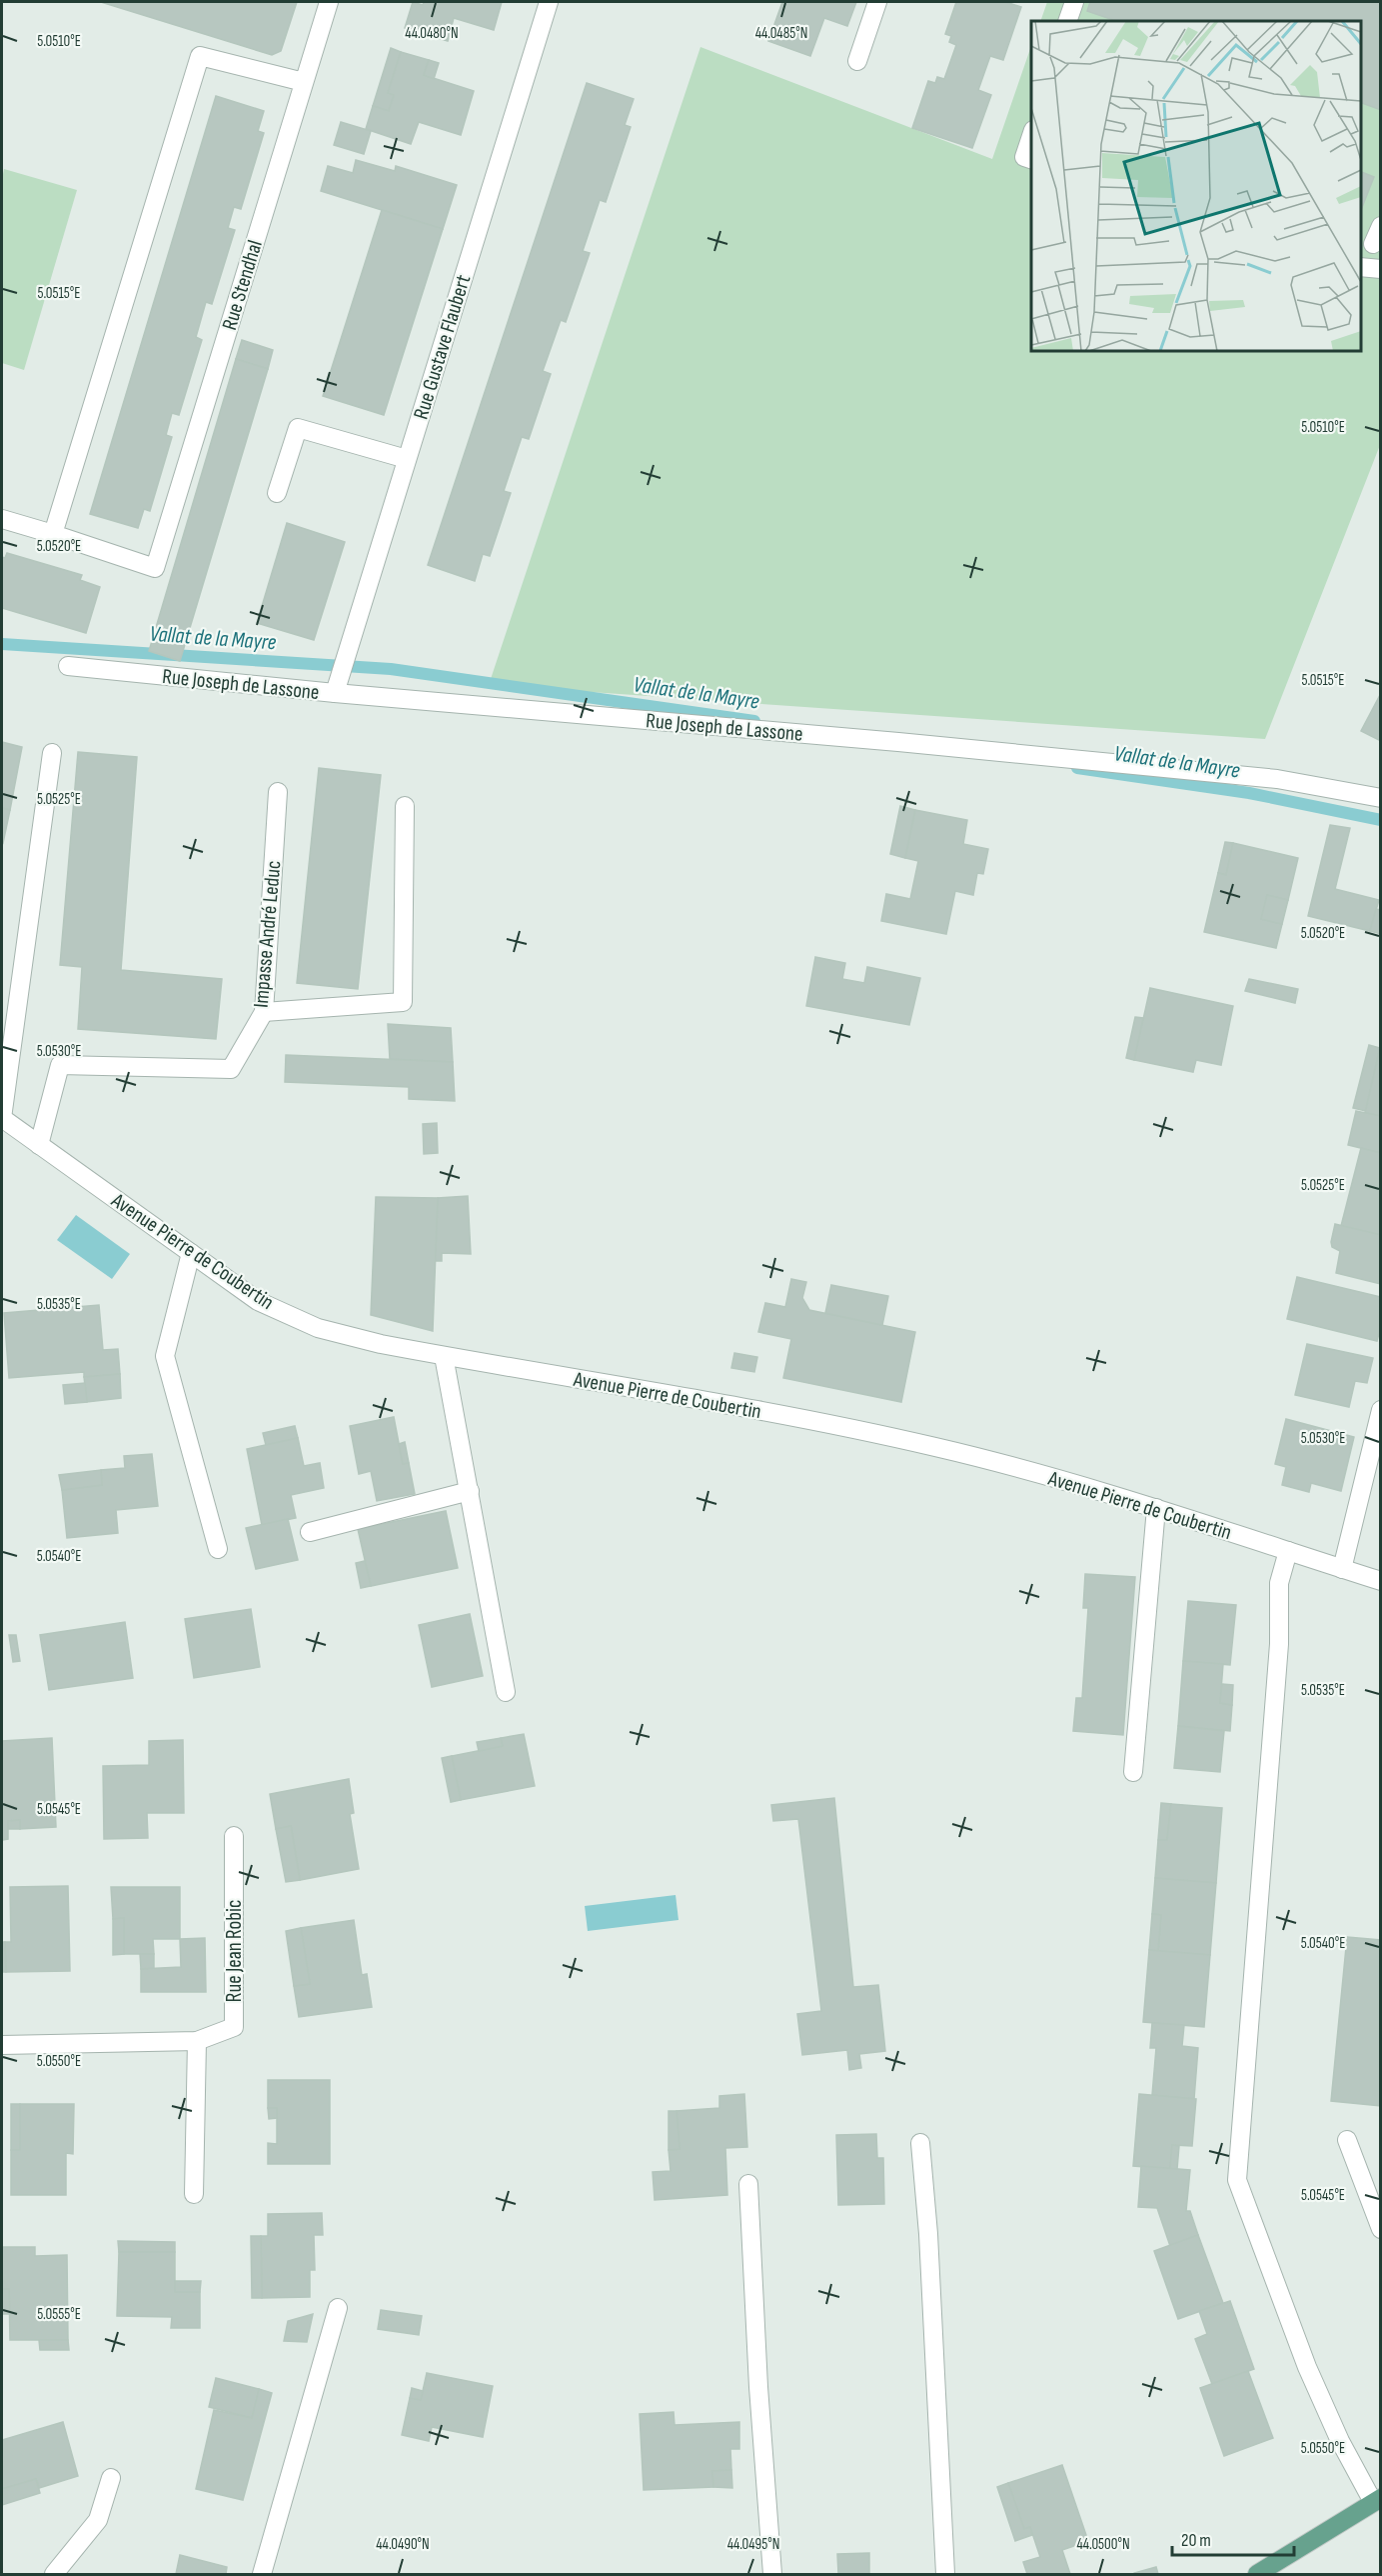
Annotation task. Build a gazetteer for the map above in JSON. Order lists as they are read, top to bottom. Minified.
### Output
{"streets":{"street":["Rue Stendhal","Rue Gustave Flaubert","Rue Joseph de Lassone","Impasse André Leduc","Avenue Pierre de Coubertin","Rue Jean Robic"]},"crossings":[["Rue Gustave Flaubert","Rue Joseph de Lassone"],["Impasse André Leduc","Avenue Pierre de Coubertin"]],"water":["Vallat de la Mayre"],"scale_bar":"20 m","coordinates":["44.0480°N","44.0485°N","5.0510°E","5.0515°E","5.0520°E","5.0525°E","5.0530°E","5.0535°E","5.0540°E","5.0545°E","5.0550°E","5.0555°E","44.0490°N","44.0495°N","44.0500°N"]}
